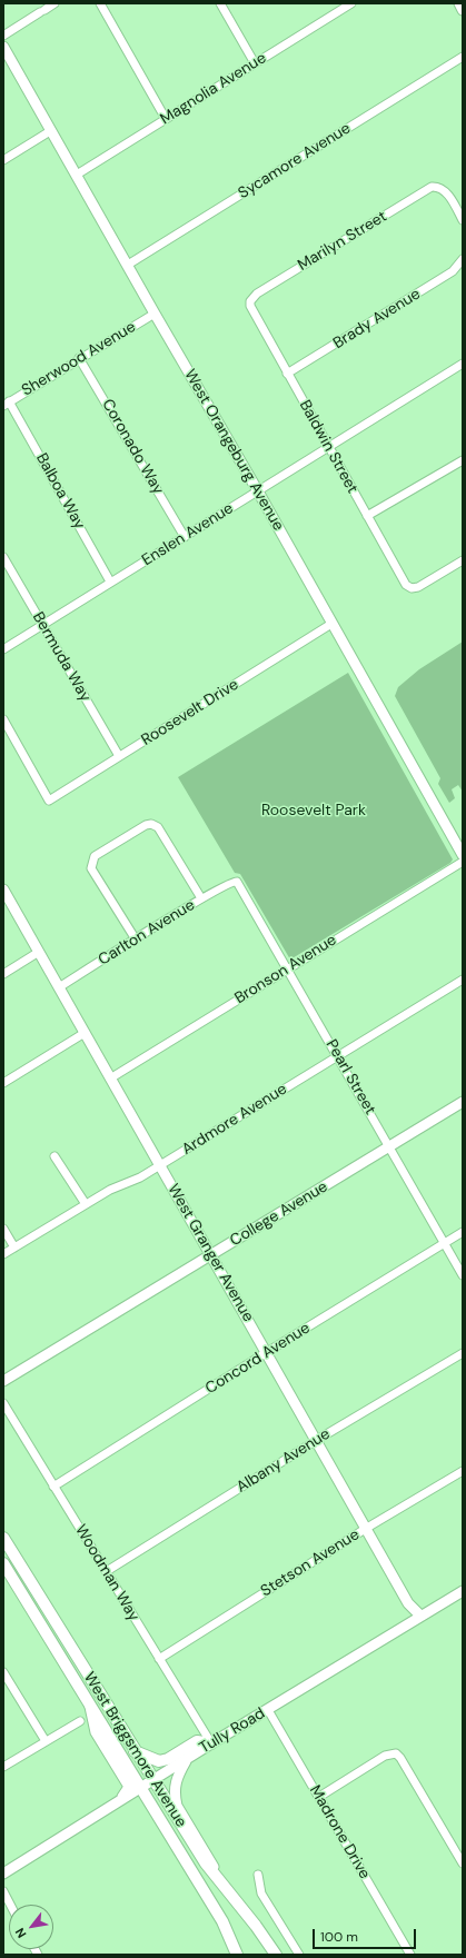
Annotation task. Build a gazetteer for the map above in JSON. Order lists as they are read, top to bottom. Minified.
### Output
{"streets":{"main road":["West Briggsmore Avenue"],"street":["Magnolia Avenue","Sycamore Avenue","Marilyn Street","Brady Avenue","Sherwood Avenue","Coronado Way","Baldwin Street","West Orangeburg Avenue","Balboa Way","Enslen Avenue","Bermuda Way","Roosevelt Drive","Carlton Avenue","Bronson Avenue","Pearl Street","Ardmore Avenue","College Avenue","West Granger Avenue","Concord Avenue","Albany Avenue","Stetson Avenue","Woodman Way","Tully Road","Madrone Drive"]},"crossings":[["Magnolia Avenue","West Orangeburg Avenue"],["Sycamore Avenue","West Orangeburg Avenue"],["Marilyn Street","Baldwin Street"],["Brady Avenue","Baldwin Street"],["Sherwood Avenue","Coronado Way"],["Sherwood Avenue","West Orangeburg Avenue"],["Sherwood Avenue","Balboa Way"],["Coronado Way","Enslen Avenue"],["Baldwin Street","Enslen Avenue"],["West Orangeburg Avenue","Enslen Avenue"],["West Orangeburg Avenue","Roosevelt Drive"],["Balboa Way","Enslen Avenue"],["Enslen Avenue","Bermuda Way"],["Bermuda Way","Roosevelt Drive"],["Carlton Avenue","Pearl Street"],["Carlton Avenue","West Granger Avenue"],["Bronson Avenue","Pearl Street"],["Bronson Avenue","West Granger Avenue"],["Pearl Street","Ardmore Avenue"],["Pearl Street","College Avenue"],["Pearl Street","Concord Avenue"],["Ardmore Avenue","West Granger Avenue"],["College Avenue","West Granger Avenue"],["West Granger Avenue","Concord Avenue"],["West Granger Avenue","Albany Avenue"],["West Granger Avenue","Stetson Avenue"],["West Granger Avenue","Tully Road"],["Concord Avenue","Woodman Way"],["Albany Avenue","Woodman Way"],["Stetson Avenue","Woodman Way"],["Woodman Way","Tully Road"],["Tully Road","West Briggsmore Avenue"],["Tully Road","Madrone Drive"]],"parks":["Roosevelt Park"],"scale_bar":"100 m","north":"bottom left"}
